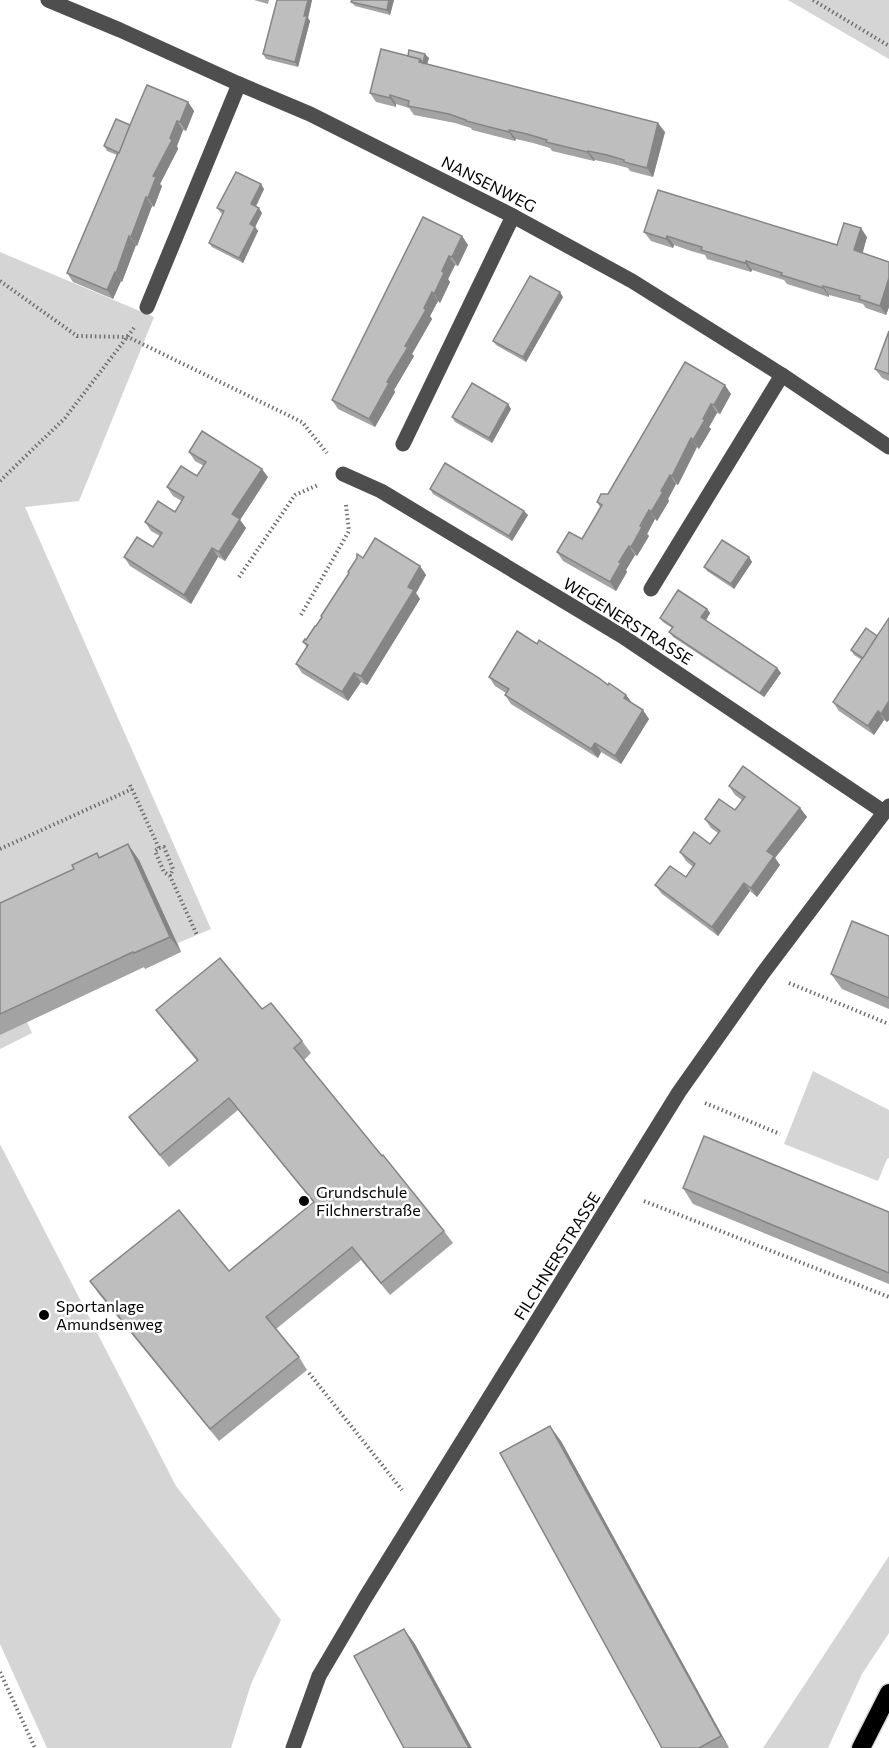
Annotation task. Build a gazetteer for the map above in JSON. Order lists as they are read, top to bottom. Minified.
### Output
{"streets":{"street":["NANSENWEG","WEGENERSTRASSE","FILCHNERSTRASSE"]},"crossings":[["WEGENERSTRASSE","FILCHNERSTRASSE"]],"places":["Grundschule Filchnerstraße","Sportanlage Amundsenweg"]}
